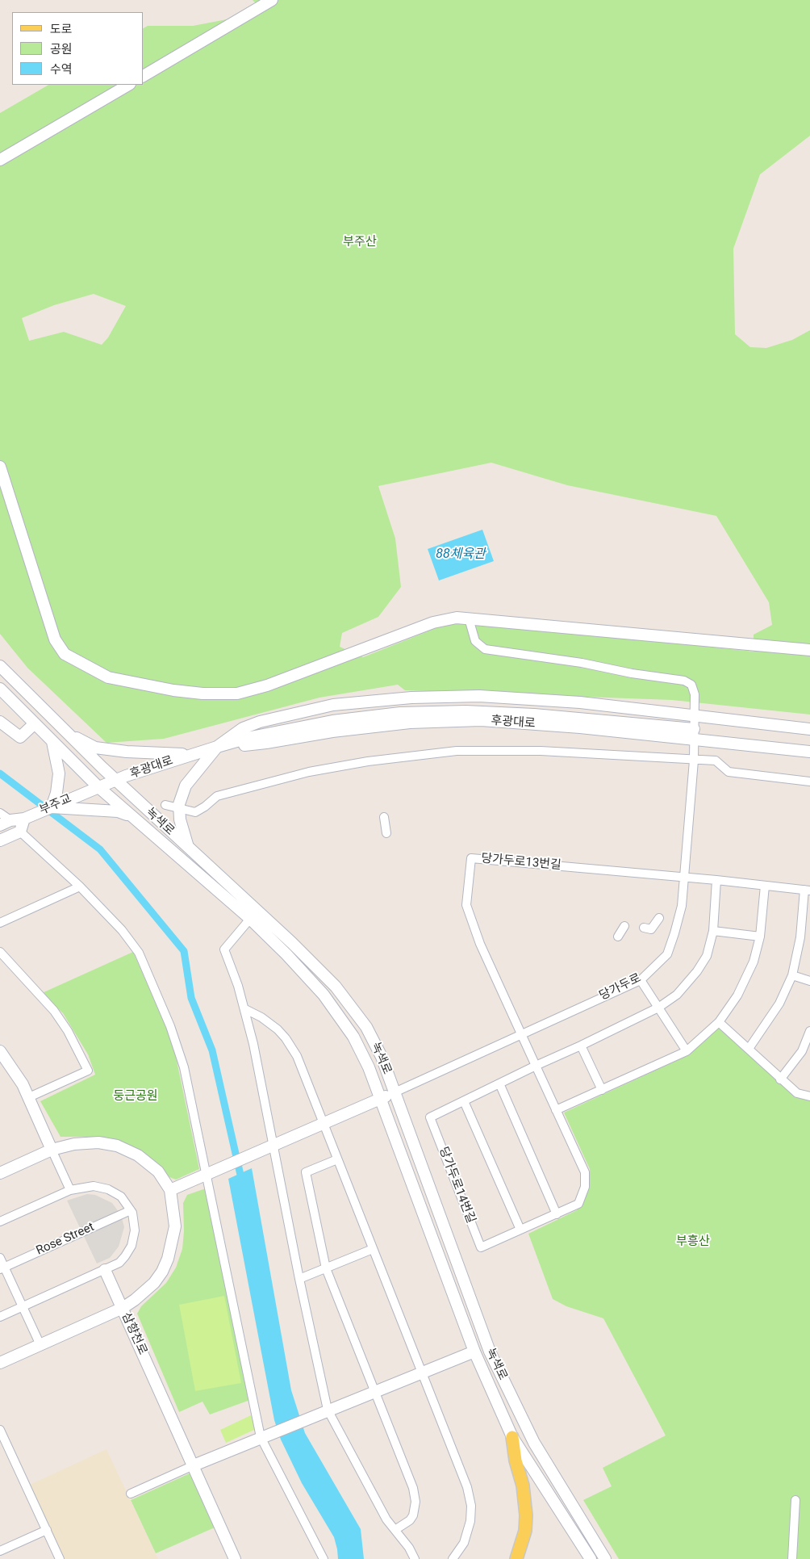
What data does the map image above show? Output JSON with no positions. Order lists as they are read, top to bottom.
{
  "streets": {
    "street": [
      "후광대로",
      "부주교",
      "녹색로",
      "당가두로13번길",
      "당가두로",
      "당가두로14번길",
      "Rose Street",
      "삼향천로"
    ]
  },
  "crossings": [
    ["후광대로", "부주교"],
    ["후광대로", "녹색로"],
    ["후광대로", "당가두로"],
    ["부주교", "녹색로"],
    ["녹색로", "당가두로"],
    ["당가두로13번길", "당가두로"]
  ],
  "water": ["88체육관"],
  "parks": ["부주산", "둥근공원", "부흥산"],
  "legend": ["도로", "공원", "수역"]
}
